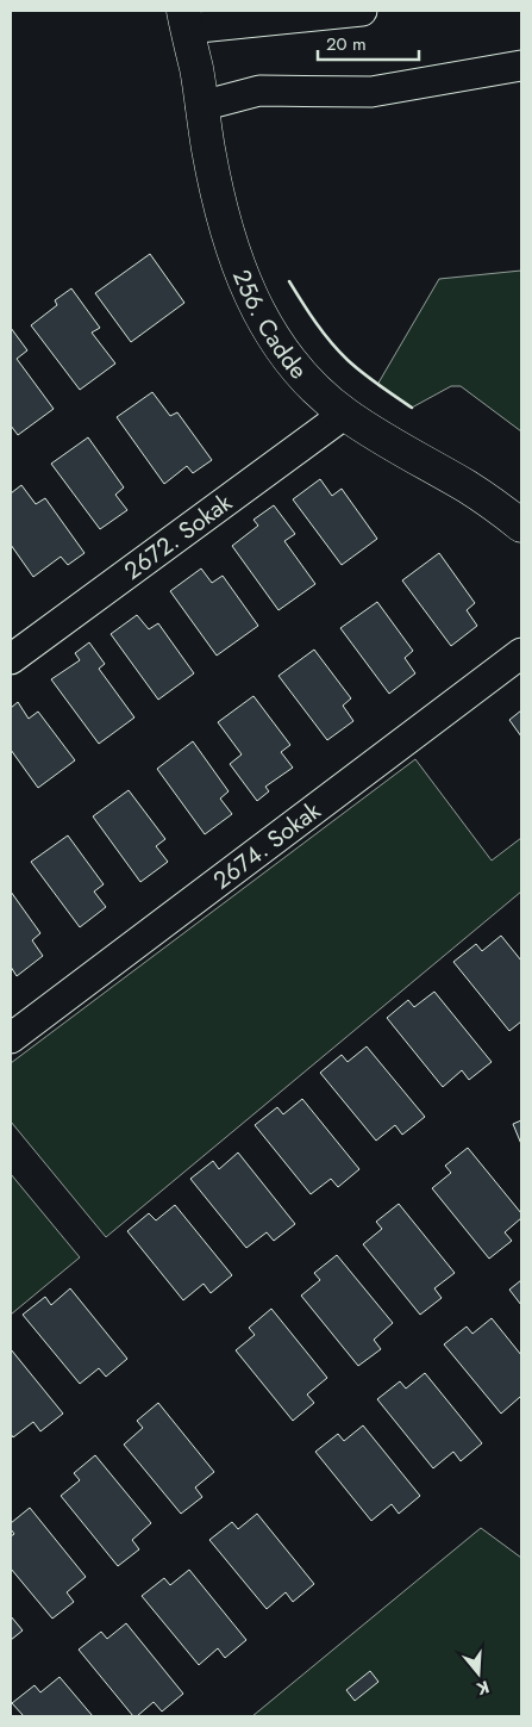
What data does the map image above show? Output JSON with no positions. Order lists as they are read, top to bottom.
{
  "streets": {
    "street": ["256. Cadde", "2672. Sokak", "2674. Sokak"]
  },
  "crossings": [
    ["256. Cadde", "2672. Sokak"]
  ],
  "scale_bar": "20 m",
  "north": "bottom"
}
